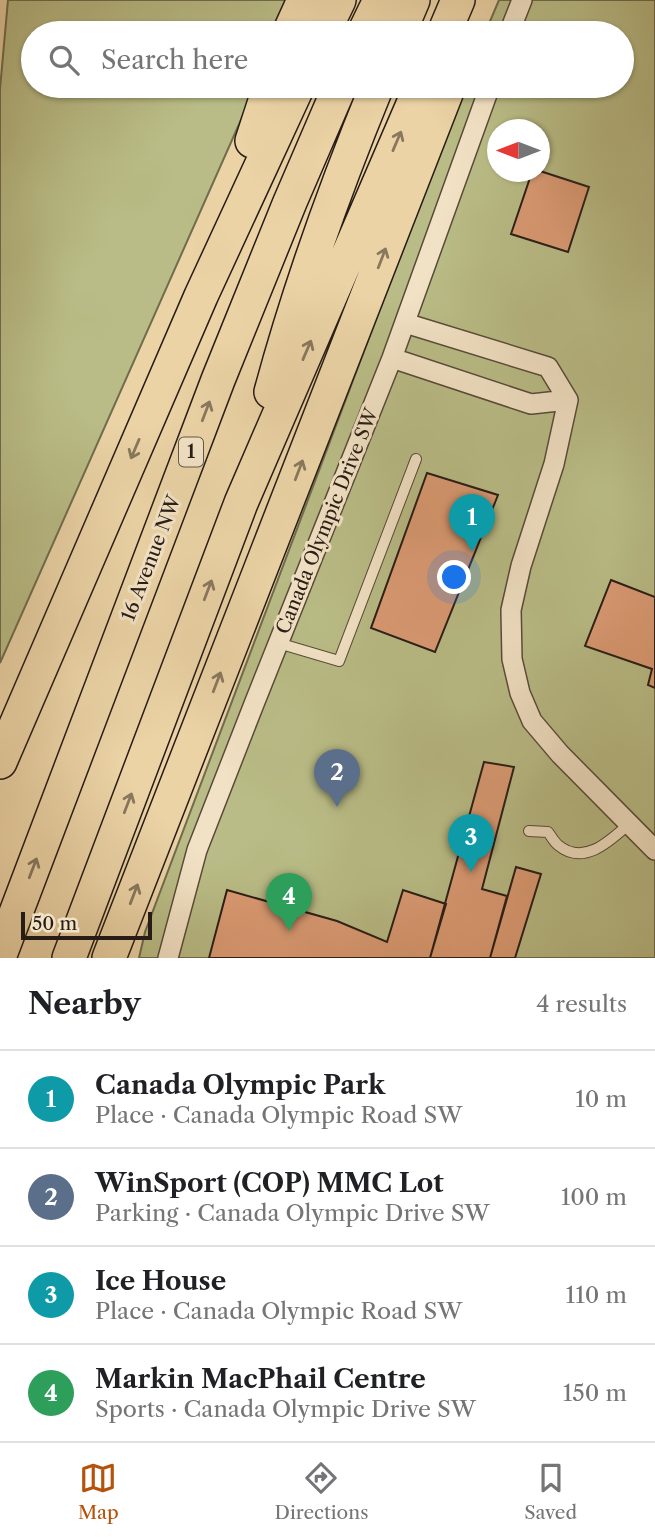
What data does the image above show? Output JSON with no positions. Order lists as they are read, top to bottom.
{
  "streets": {
    "highway": ["1", "16 Avenue NW"],
    "street": ["Canada Olympic Drive SW"]
  },
  "scale_bar": "50 m",
  "north": "left",
  "page": {
    "search": "Search here",
    "pins": [
      "1",
      "2",
      "3",
      "4"
    ],
    "scale": "50 m",
    "heading": ["Nearby", "4 results"],
    "list": [
      {
        "mark": "1",
        "name": "Canada Olympic Park",
        "note": "Place · Canada Olympic Road SW",
        "value": "10 m"
      },
      {
        "mark": "2",
        "name": "WinSport (COP) MMC Lot",
        "note": "Parking · Canada Olympic Drive SW",
        "value": "100 m"
      },
      {
        "mark": "3",
        "name": "Ice House",
        "note": "Place · Canada Olympic Road SW",
        "value": "110 m"
      },
      {
        "mark": "4",
        "name": "Markin MacPhail Centre",
        "note": "Sports · Canada Olympic Drive SW",
        "value": "150 m"
      }
    ],
    "nav": ["Map", "Directions", "Saved"]
  }
}
